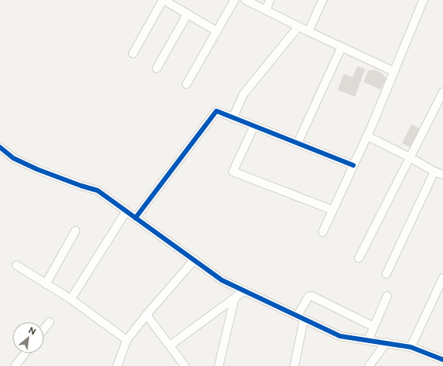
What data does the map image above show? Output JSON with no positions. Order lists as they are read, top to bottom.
{
  "north": "top right"
}
